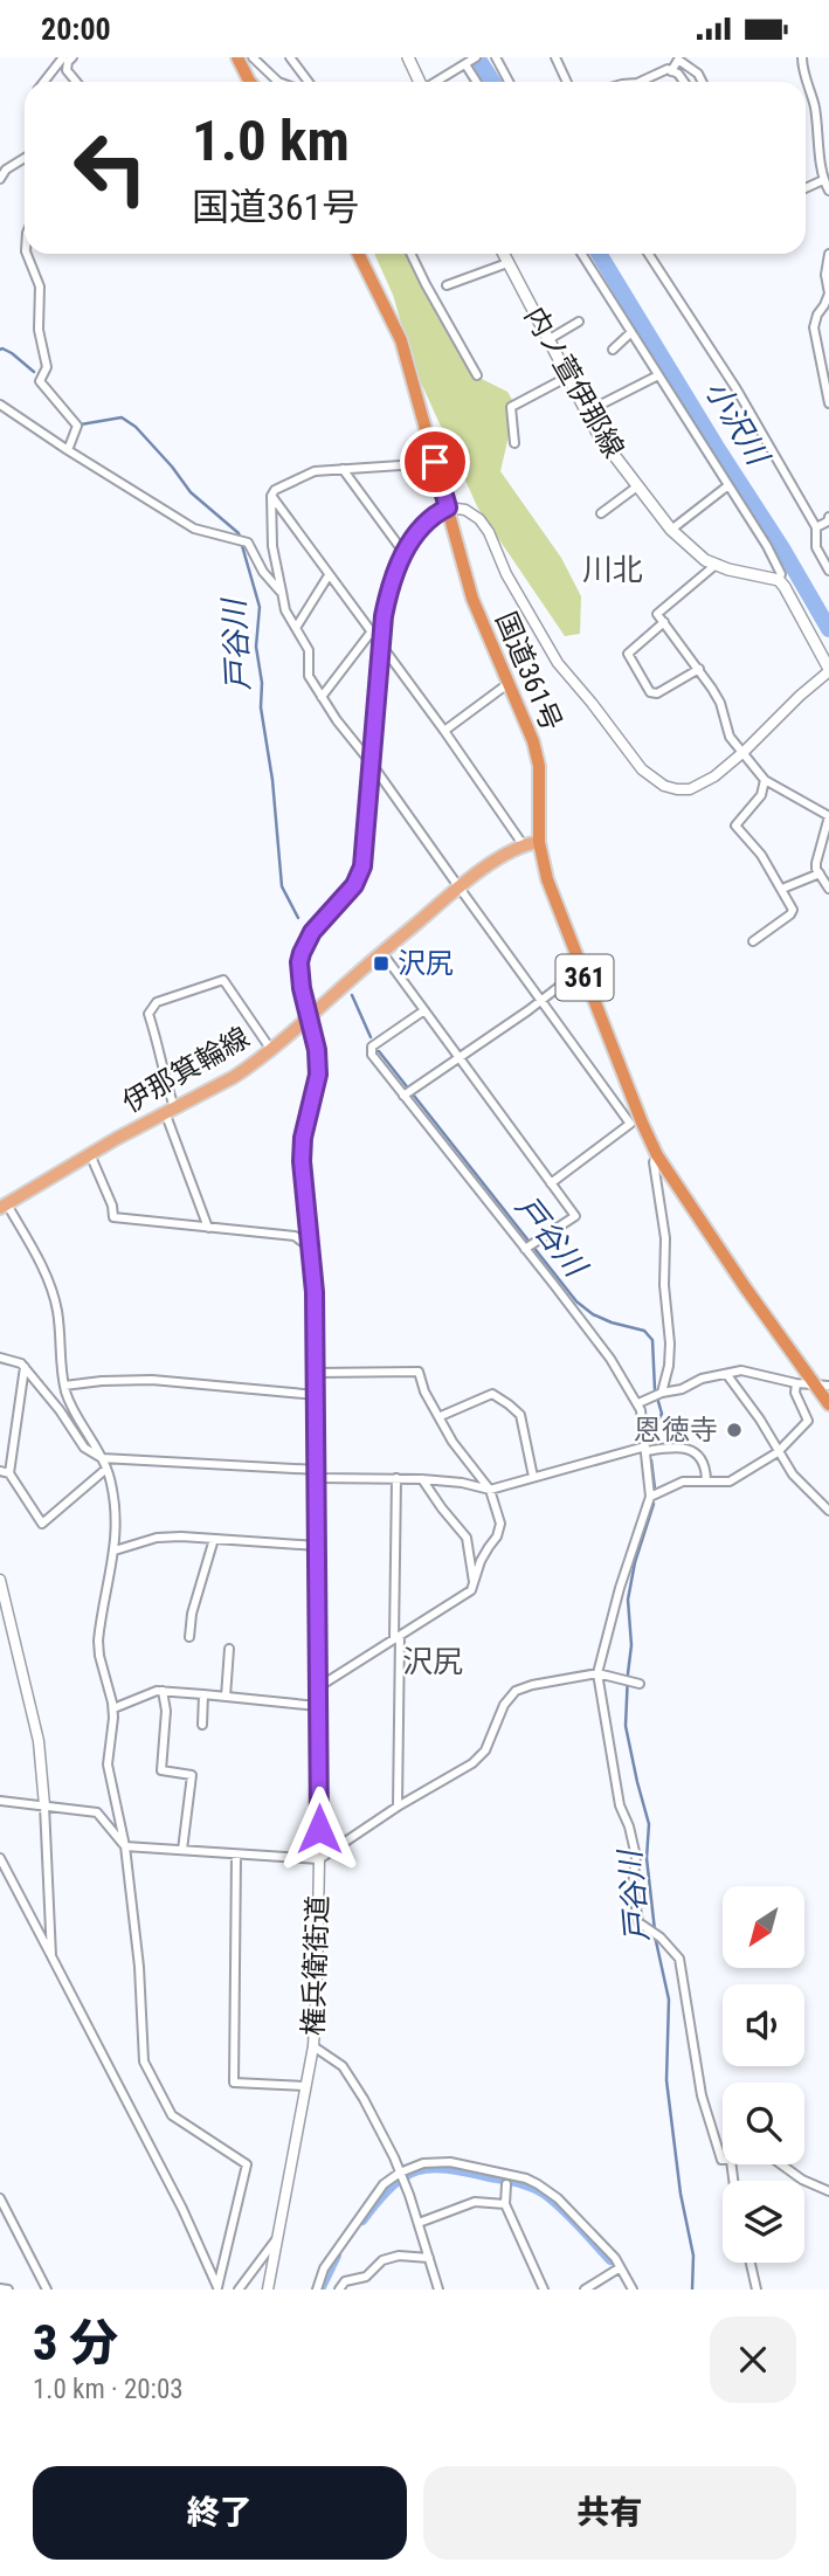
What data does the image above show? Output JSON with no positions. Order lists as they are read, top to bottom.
{
  "streets": {
    "highway": ["国道361号", "361"],
    "main road": ["内ノ萱伊那線", "伊那箕輪線"],
    "street": ["権兵衛街道"]
  },
  "crossings": [
    ["国道361号", "伊那箕輪線"],
    ["国道361号", "権兵衛街道"],
    ["伊那箕輪線", "権兵衛街道"]
  ],
  "districts": ["川北", "沢尻"],
  "water": ["小沢川", "戸谷川"],
  "places": {
    "transit": ["沢尻"],
    "other": ["恩徳寺"]
  },
  "north": "bottom left",
  "page": {
    "status": "20:00",
    "turn": ["1.0 km", "国道361号"],
    "heading": ["3 分", "1.0 km · 20:03"],
    "buttons": ["終了", "共有"]
  }
}
